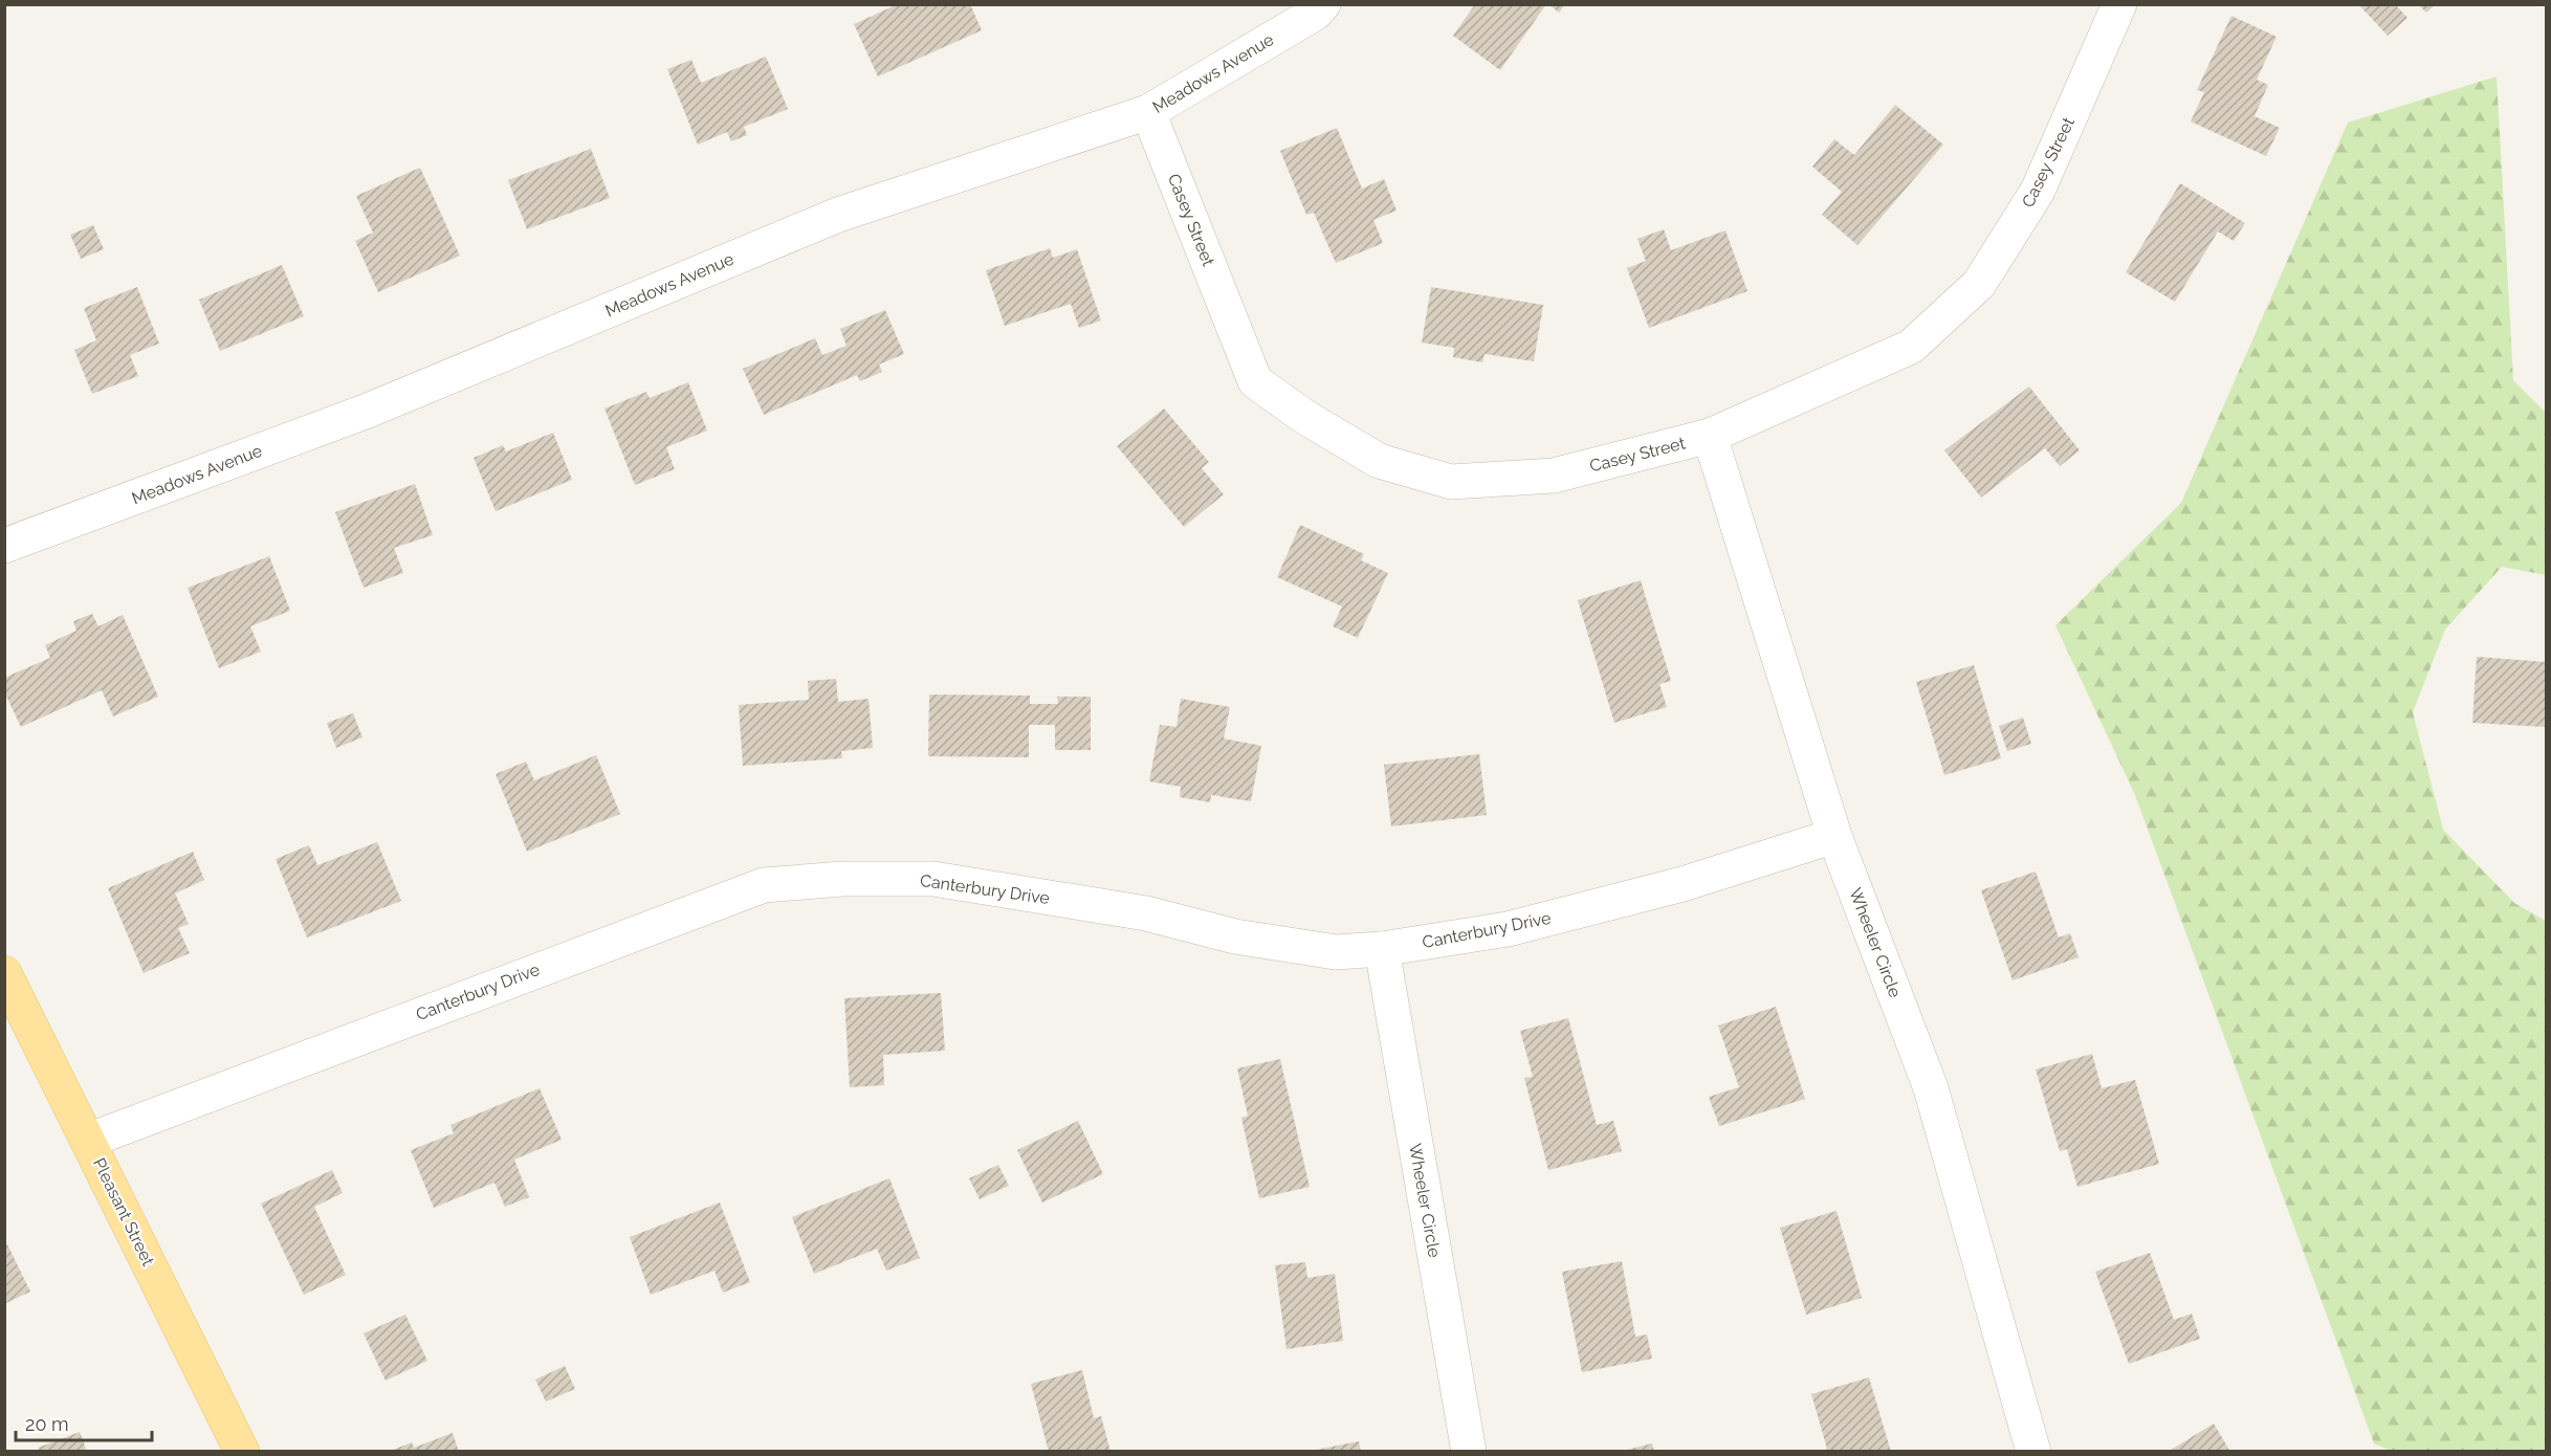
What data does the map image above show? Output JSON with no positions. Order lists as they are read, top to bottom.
{
  "streets": {
    "main road": ["Pleasant Street"],
    "street": [
      "Meadows Avenue",
      "Casey Street",
      "Canterbury Drive",
      "Wheeler Circle"
    ]
  },
  "crossings": [
    ["Meadows Avenue", "Casey Street"],
    ["Casey Street", "Wheeler Circle"],
    ["Canterbury Drive", "Wheeler Circle"],
    ["Canterbury Drive", "Pleasant Street"]
  ],
  "scale_bar": "20 m"
}
